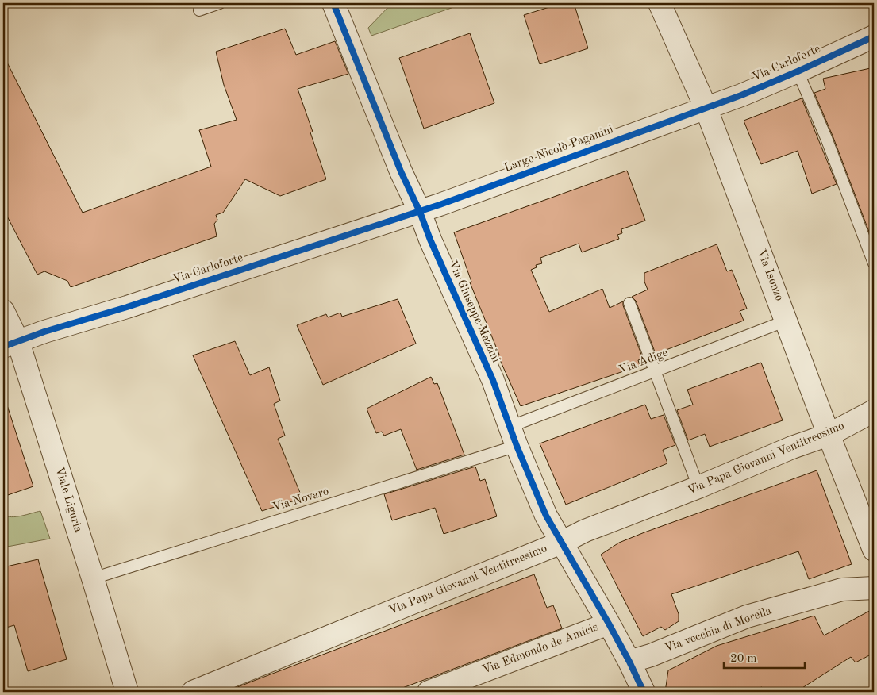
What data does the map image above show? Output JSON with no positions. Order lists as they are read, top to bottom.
{
  "streets": {
    "street": [
      "Via Carloforte",
      "Largo Nicolò Paganini",
      "Via Isonzo",
      "Via Giuseppe Mazzini",
      "Via Papa Giovanni Ventitreesimo",
      "Viale Liguria",
      "Via vecchia di Morella",
      "Via Edmondo de Amicis"
    ],
    "lane": ["Via Adige", "Via Novaro"]
  },
  "crossings": [
    ["Via Carloforte", "Largo Nicolò Paganini"],
    ["Via Carloforte", "Via Isonzo"],
    ["Via Carloforte", "Via Giuseppe Mazzini"],
    ["Via Carloforte", "Viale Liguria"],
    ["Largo Nicolò Paganini", "Via Isonzo"],
    ["Largo Nicolò Paganini", "Via Giuseppe Mazzini"],
    ["Via Isonzo", "Via Adige"],
    ["Via Isonzo", "Via Papa Giovanni Ventitreesimo"],
    ["Via Giuseppe Mazzini", "Via Adige"],
    ["Via Giuseppe Mazzini", "Via Papa Giovanni Ventitreesimo"],
    ["Via Giuseppe Mazzini", "Via Novaro"],
    ["Via Giuseppe Mazzini", "Via Edmondo de Amicis"],
    ["Via Adige", "Via Novaro"],
    ["Viale Liguria", "Via Novaro"]
  ],
  "scale_bar": "20 m"
}
